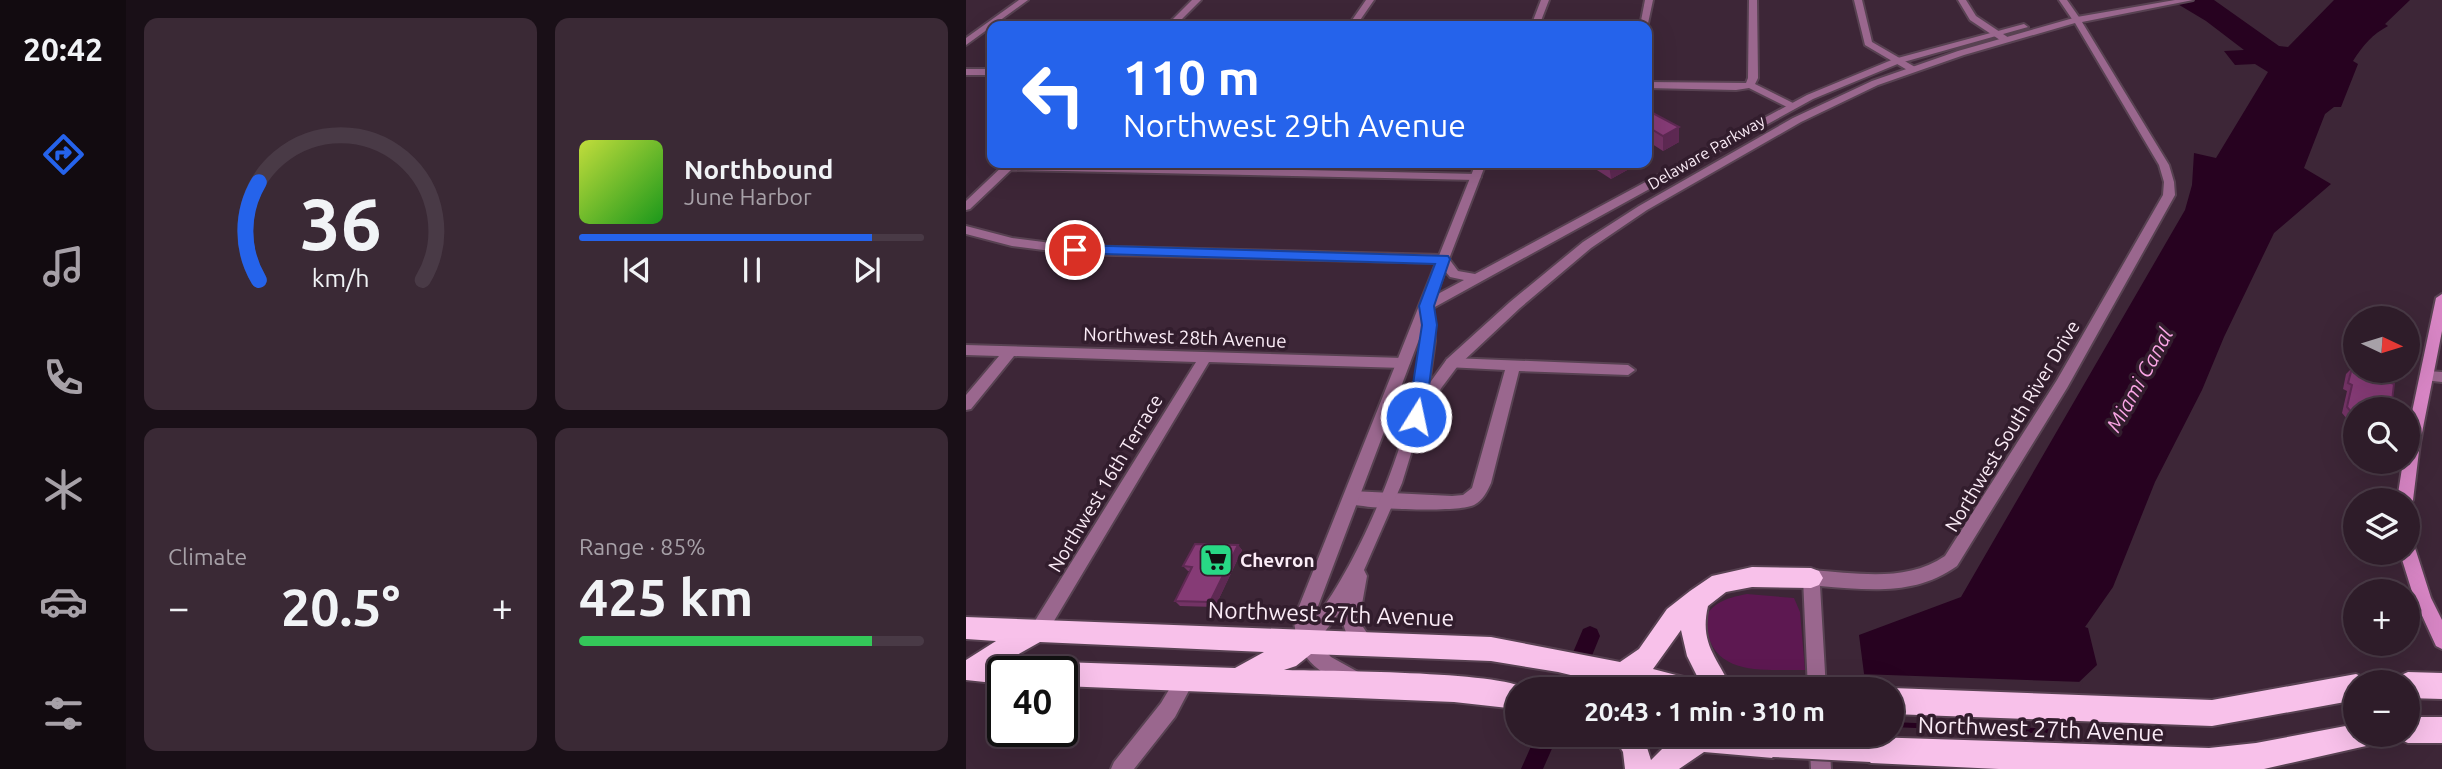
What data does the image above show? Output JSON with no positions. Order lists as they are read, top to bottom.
{
  "streets": {
    "highway": ["Northwest 27th Avenue"],
    "street": [
      "Delaware Parkway",
      "Northwest 28th Avenue",
      "Northwest South River Drive",
      "Northwest 16th Terrace"
    ]
  },
  "crossings": [
    ["Northwest 28th Avenue", "Northwest 16th Terrace"],
    ["Northwest 16th Terrace", "Northwest 27th Avenue"]
  ],
  "water": ["Miami Canal"],
  "places": {
    "supermarket": ["Chevron"]
  },
  "north": "right",
  "page": {
    "tabs": "20:42",
    "turn": ["110 m", "Northwest 29th Avenue"],
    "song": ["Northbound", "June Harbor"],
    "map_buttons": ["+", "−"],
    "tile": [
      "Climate",
      ["Range · 85%", "425 km"]
    ],
    "heat": ["−", "20.5°", "+"],
    "limit": "40",
    "trip": "20:43 · 1 min · 310 m",
    "gauge": ["36", "km/h"]
  }
}
